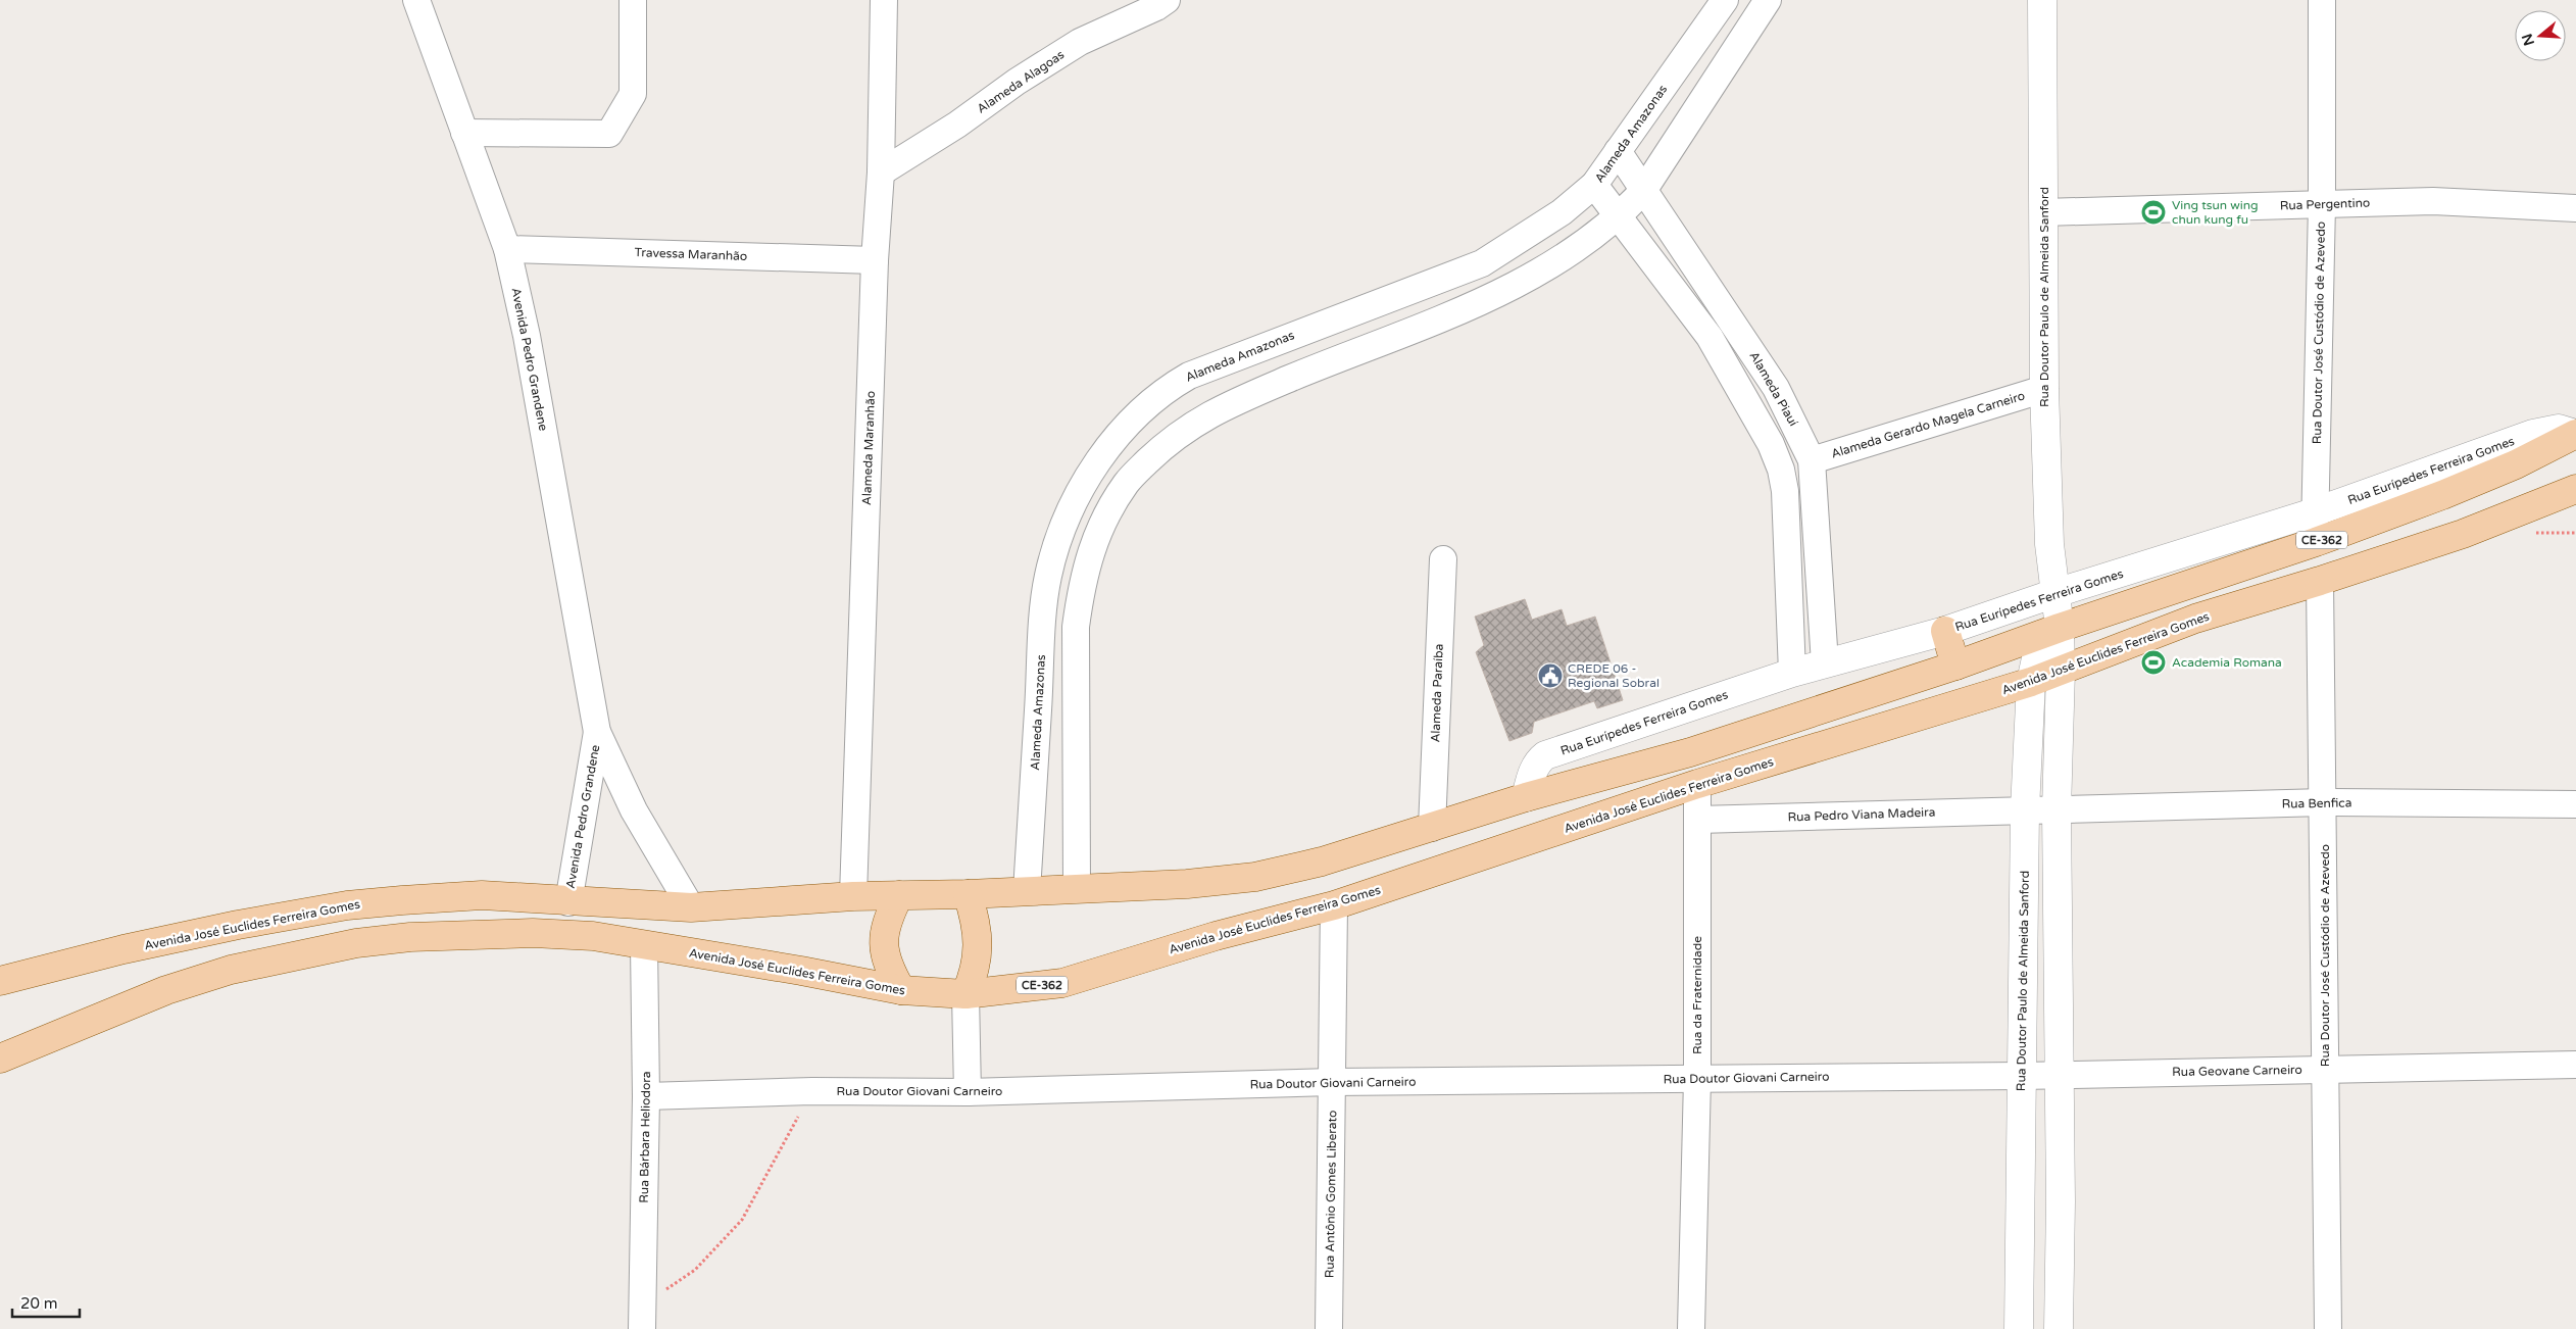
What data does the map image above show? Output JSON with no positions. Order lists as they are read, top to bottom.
{
  "streets": {
    "main road": ["CE-362", "Avenida José Euclides Ferreira Gomes"],
    "street": [
      "Alameda Alagoas",
      "Alameda Amazonas",
      "Rua Pergentino",
      "Travessa Maranhão",
      "Rua Doutor Paulo de Almeida Sanford",
      "Rua Doutor José Custódio de Azevedo",
      "Avenida Pedro Grandene",
      "Alameda Piauí",
      "Alameda Gerardo Magela Carneiro",
      "Alameda Maranhão",
      "Rua Eurípedes Ferreira Gomes",
      "Alameda Paraíba",
      "Rua Benfica",
      "Rua Pedro Viana Madeira",
      "Rua da Fraternidade",
      "Rua Geovane Carneiro",
      "Rua Doutor Giovani Carneiro",
      "Rua Bárbara Heliodora",
      "Rua Antônio Gomes Liberato"
    ]
  },
  "crossings": [
    ["Alameda Alagoas", "Alameda Maranhão"],
    ["Alameda Amazonas", "Alameda Piauí"],
    ["Alameda Amazonas", "Avenida José Euclides Ferreira Gomes"],
    ["Rua Pergentino", "Rua Doutor Paulo de Almeida Sanford"],
    ["Rua Pergentino", "Rua Doutor José Custódio de Azevedo"],
    ["Travessa Maranhão", "Avenida Pedro Grandene"],
    ["Travessa Maranhão", "Alameda Maranhão"],
    ["Rua Doutor Paulo de Almeida Sanford", "Alameda Gerardo Magela Carneiro"],
    ["Rua Doutor Paulo de Almeida Sanford", "Rua Eurípedes Ferreira Gomes"],
    ["Rua Doutor Paulo de Almeida Sanford", "Avenida José Euclides Ferreira Gomes"],
    ["Rua Doutor Paulo de Almeida Sanford", "Rua Benfica"],
    ["Rua Doutor Paulo de Almeida Sanford", "Rua Pedro Viana Madeira"],
    ["Rua Doutor Paulo de Almeida Sanford", "Rua Geovane Carneiro"],
    ["Rua Doutor Paulo de Almeida Sanford", "Rua Doutor Giovani Carneiro"],
    ["Rua Doutor José Custódio de Azevedo", "Rua Eurípedes Ferreira Gomes"],
    ["Rua Doutor José Custódio de Azevedo", "Avenida José Euclides Ferreira Gomes"],
    ["Rua Doutor José Custódio de Azevedo", "Rua Benfica"],
    ["Rua Doutor José Custódio de Azevedo", "Rua Geovane Carneiro"],
    ["Avenida Pedro Grandene", "Avenida José Euclides Ferreira Gomes"],
    ["Alameda Piauí", "Alameda Gerardo Magela Carneiro"],
    ["Alameda Piauí", "Rua Eurípedes Ferreira Gomes"],
    ["Alameda Maranhão", "Avenida José Euclides Ferreira Gomes"],
    ["Rua Eurípedes Ferreira Gomes", "Avenida José Euclides Ferreira Gomes"],
    ["Avenida José Euclides Ferreira Gomes", "Alameda Paraíba"],
    ["Avenida José Euclides Ferreira Gomes", "Rua da Fraternidade"],
    ["Avenida José Euclides Ferreira Gomes", "Rua Bárbara Heliodora"],
    ["Avenida José Euclides Ferreira Gomes", "Rua Antônio Gomes Liberato"],
    ["Rua Benfica", "Rua Pedro Viana Madeira"],
    ["Rua Pedro Viana Madeira", "Rua da Fraternidade"],
    ["Rua da Fraternidade", "Rua Doutor Giovani Carneiro"],
    ["Rua Geovane Carneiro", "Rua Doutor Giovani Carneiro"],
    ["Rua Doutor Giovani Carneiro", "Rua Bárbara Heliodora"],
    ["Rua Doutor Giovani Carneiro", "Rua Antônio Gomes Liberato"]
  ],
  "places": {
    "sports": ["Ving tsun wing chun kung fu", "Academia Romana"],
    "public building": ["CREDE 06 - Regional Sobral"]
  },
  "scale_bar": "20 m",
  "north": "left"
}
